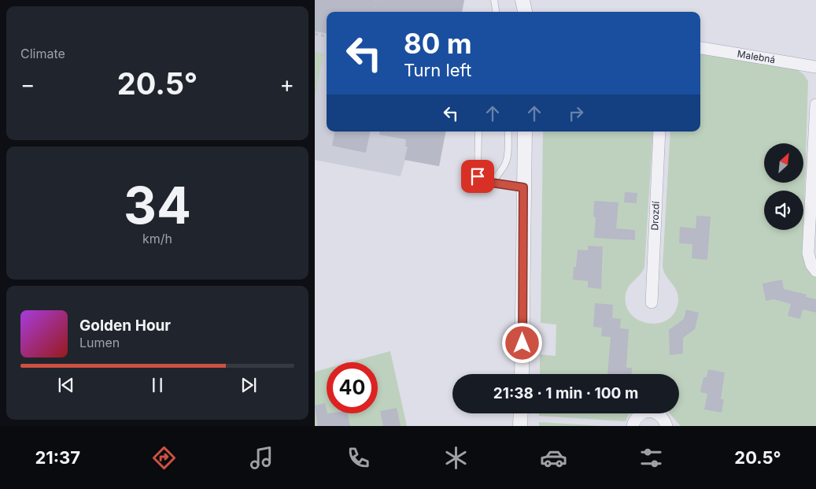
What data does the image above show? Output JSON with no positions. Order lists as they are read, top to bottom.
{
  "streets": {
    "street": ["Malebná", "Drozdí"]
  },
  "north": "top right",
  "page": {
    "tile": [
      "Climate",
      ["34", "km/h"]
    ],
    "turn": ["80 m", "Turn left"],
    "heat": ["−", "20.5°", "+"],
    "song": ["Golden Hour", "Lumen"],
    "limit": "40",
    "trip": "21:38 · 1 min · 100 m",
    "tabs": ["21:37", "20.5°"]
  }
}
